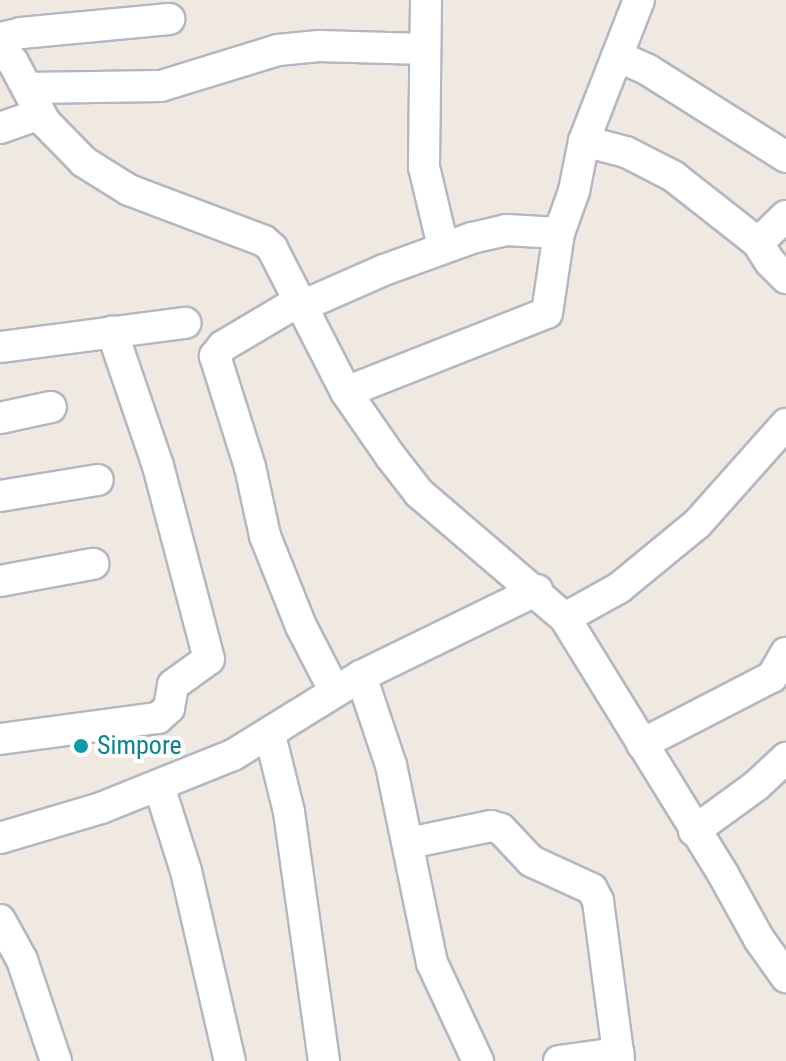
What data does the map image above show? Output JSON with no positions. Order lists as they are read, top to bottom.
{
  "places": ["Simpore"]
}
